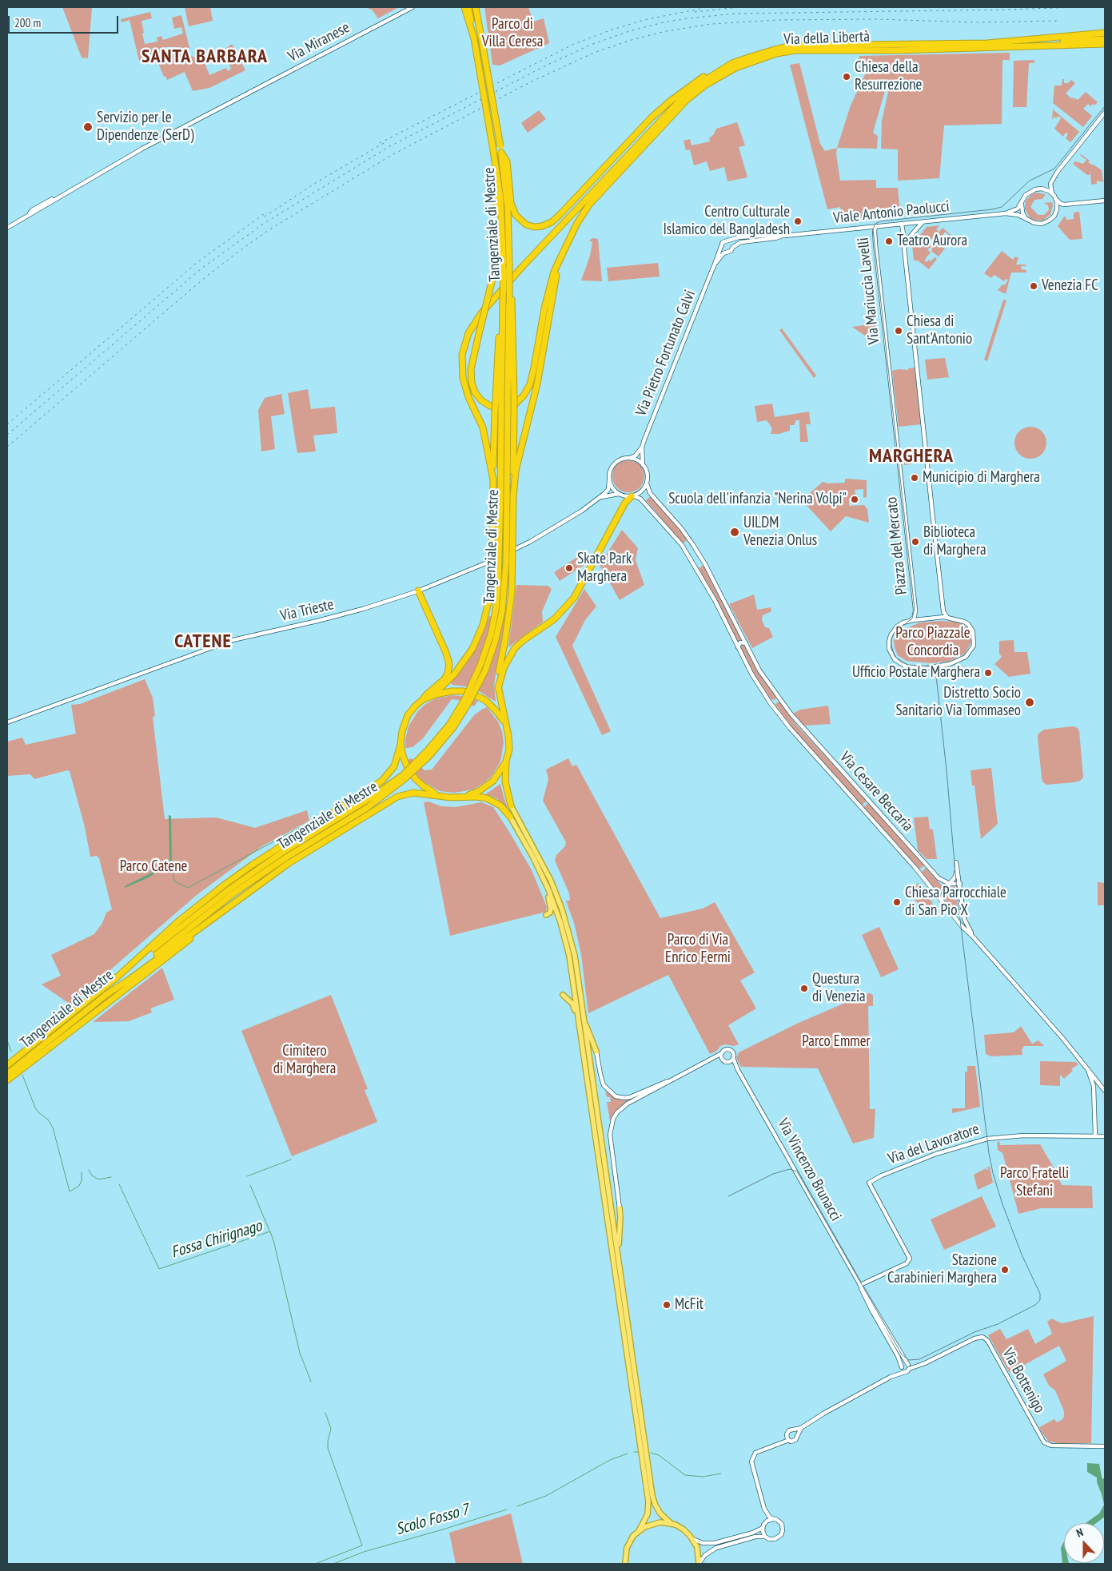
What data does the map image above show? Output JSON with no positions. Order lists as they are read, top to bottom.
{
  "streets": {
    "highway": ["Via della Libertà", "Tangenziale di Mestre"],
    "street": [
      "Via Miranese",
      "Viale Antonio Paolucci",
      "Via Mariuccia Lavelli",
      "Via Pietro Fortunato Calvi",
      "Piazza del Mercato",
      "Via Trieste",
      "Via Cesare Beccaria",
      "Via del Lavoratore",
      "Via Vincenzo Brunacci",
      "Via Bottenigo"
    ]
  },
  "crossings": [
    ["Viale Antonio Paolucci", "Via Mariuccia Lavelli"],
    ["Viale Antonio Paolucci", "Via Pietro Fortunato Calvi"],
    ["Via Mariuccia Lavelli", "Piazza del Mercato"],
    ["Via Pietro Fortunato Calvi", "Via Trieste"],
    ["Via Pietro Fortunato Calvi", "Via Cesare Beccaria"],
    ["Via Trieste", "Via Cesare Beccaria"],
    ["Via del Lavoratore", "Via Vincenzo Brunacci"],
    ["Via Vincenzo Brunacci", "Via Bottenigo"]
  ],
  "districts": ["SANTA BARBARA", "MARGHERA", "CATENE"],
  "water": ["Fossa Chirignago", "Scolo Fosso 7"],
  "parks": [
    "Parco di Villa Ceresa",
    "Parco Piazzale Concordia",
    "Parco Catene",
    "Parco di Via Enrico Fermi",
    "Parco Emmer",
    "Cimitero di Marghera",
    "Parco Fratelli Stefani"
  ],
  "places": [
    "Chiesa della Resurrezione",
    "Servizio per le Dipendenze (SerD)",
    "Centro Culturale Islamico del Bangladesh",
    "Teatro Aurora",
    "Venezia FC",
    "Chiesa di Sant'Antonio",
    "Municipio di Marghera",
    "Scuola dell'infanzia \"Nerina Volpi\"",
    "UILDM Venezia Onlus",
    "Biblioteca di Marghera",
    "Skate Park Marghera",
    "Ufficio Postale Marghera",
    "Distretto Socio Sanitario Via Tommaseo",
    "Chiesa Parrocchiale di San Pio X",
    "Questura di Venezia",
    "Stazione Carabinieri Marghera",
    "McFit"
  ],
  "scale_bar": "200 m",
  "north": "top"
}
